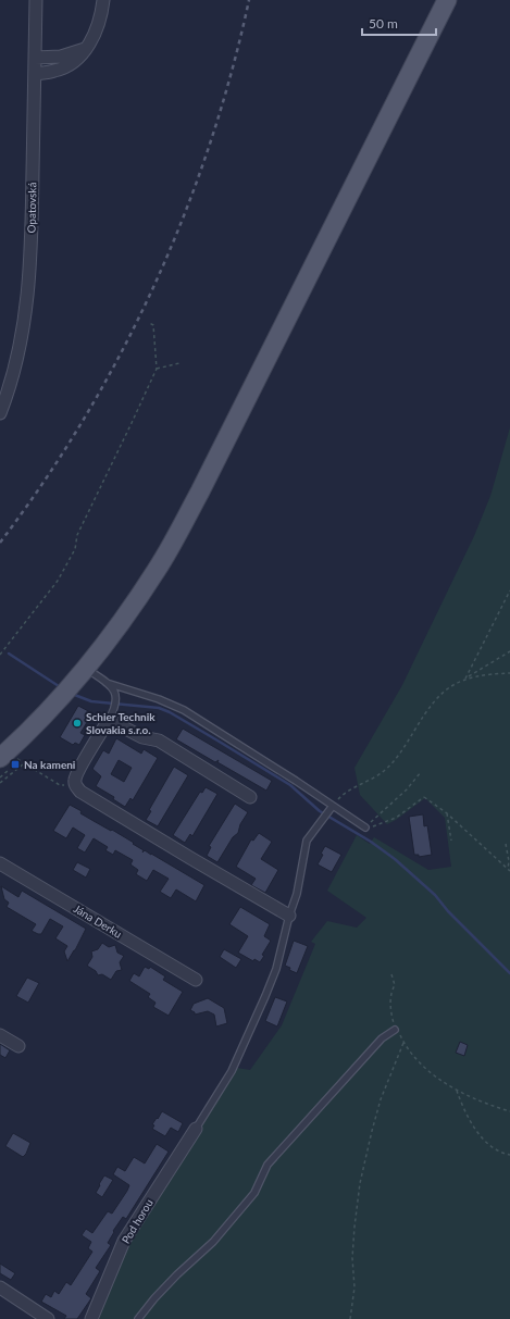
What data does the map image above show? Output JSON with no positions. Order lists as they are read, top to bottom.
{
  "streets": {
    "street": ["Opatovská", "Jána Derku", "Pod horou"]
  },
  "places": {
    "other": ["Schier Technik Slovakia s.r.o."],
    "transit": ["Na kameni"]
  },
  "scale_bar": "50 m"
}
